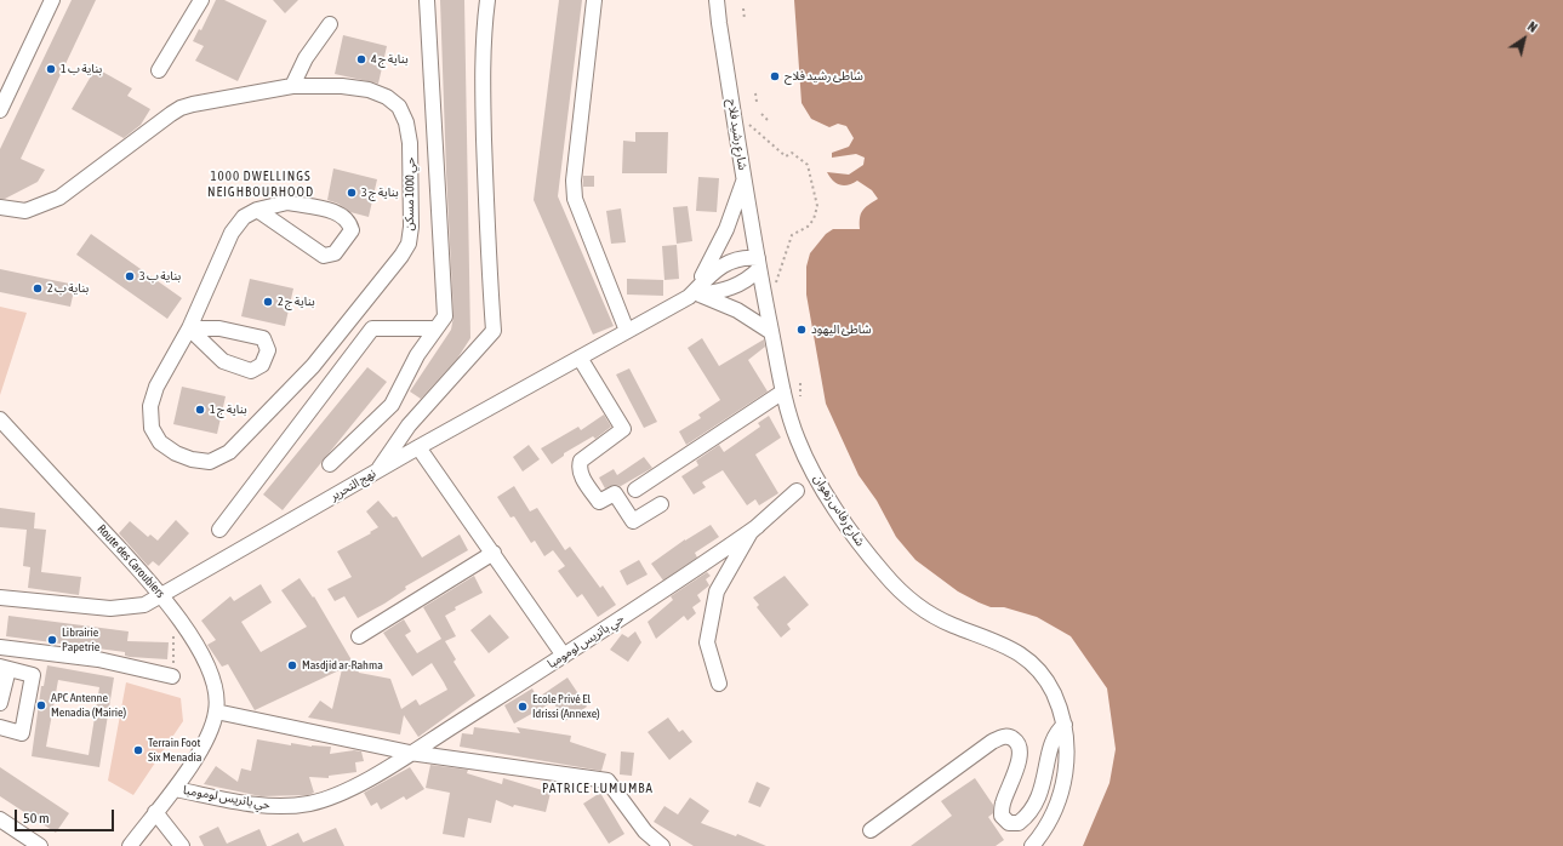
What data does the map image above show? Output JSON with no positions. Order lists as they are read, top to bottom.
{
  "streets": {
    "street": [
      "شارع رشيد فلاح",
      "حي 1000 مسكن",
      "نهج التحرير",
      "شارع رفاس زهوان",
      "Route des Caroubiers",
      "حي باتريس لومومبا"
    ]
  },
  "crossings": [
    ["شارع رشيد فلاح", "نهج التحرير"],
    ["شارع رشيد فلاح", "شارع رفاس زهوان"],
    ["نهج التحرير", "شارع رفاس زهوان"],
    ["نهج التحرير", "Route des Caroubiers"],
    ["Route des Caroubiers", "حي باتريس لومومبا"]
  ],
  "districts": ["1000 DWELLINGS NEIGHBOURHOOD", "PATRICE LUMUMBA"],
  "places": [
    "بناية ج 4",
    "بناية ب 1",
    "شاطئ رشيد فلاح",
    "بناية ج 3",
    "بناية ب 3",
    "بناية ب 2",
    "بناية ج 2",
    "شاطئ اليهود",
    "بناية ج 1",
    "Librairie Papetrie",
    "Masdjid ar-Rahma",
    "APC Antenne Menadia (Mairie)",
    "Ecole Privé El Idrissi (Annexe)",
    "Terrain Foot Six Menadia"
  ],
  "scale_bar": "50 m",
  "north": "top right"
}
